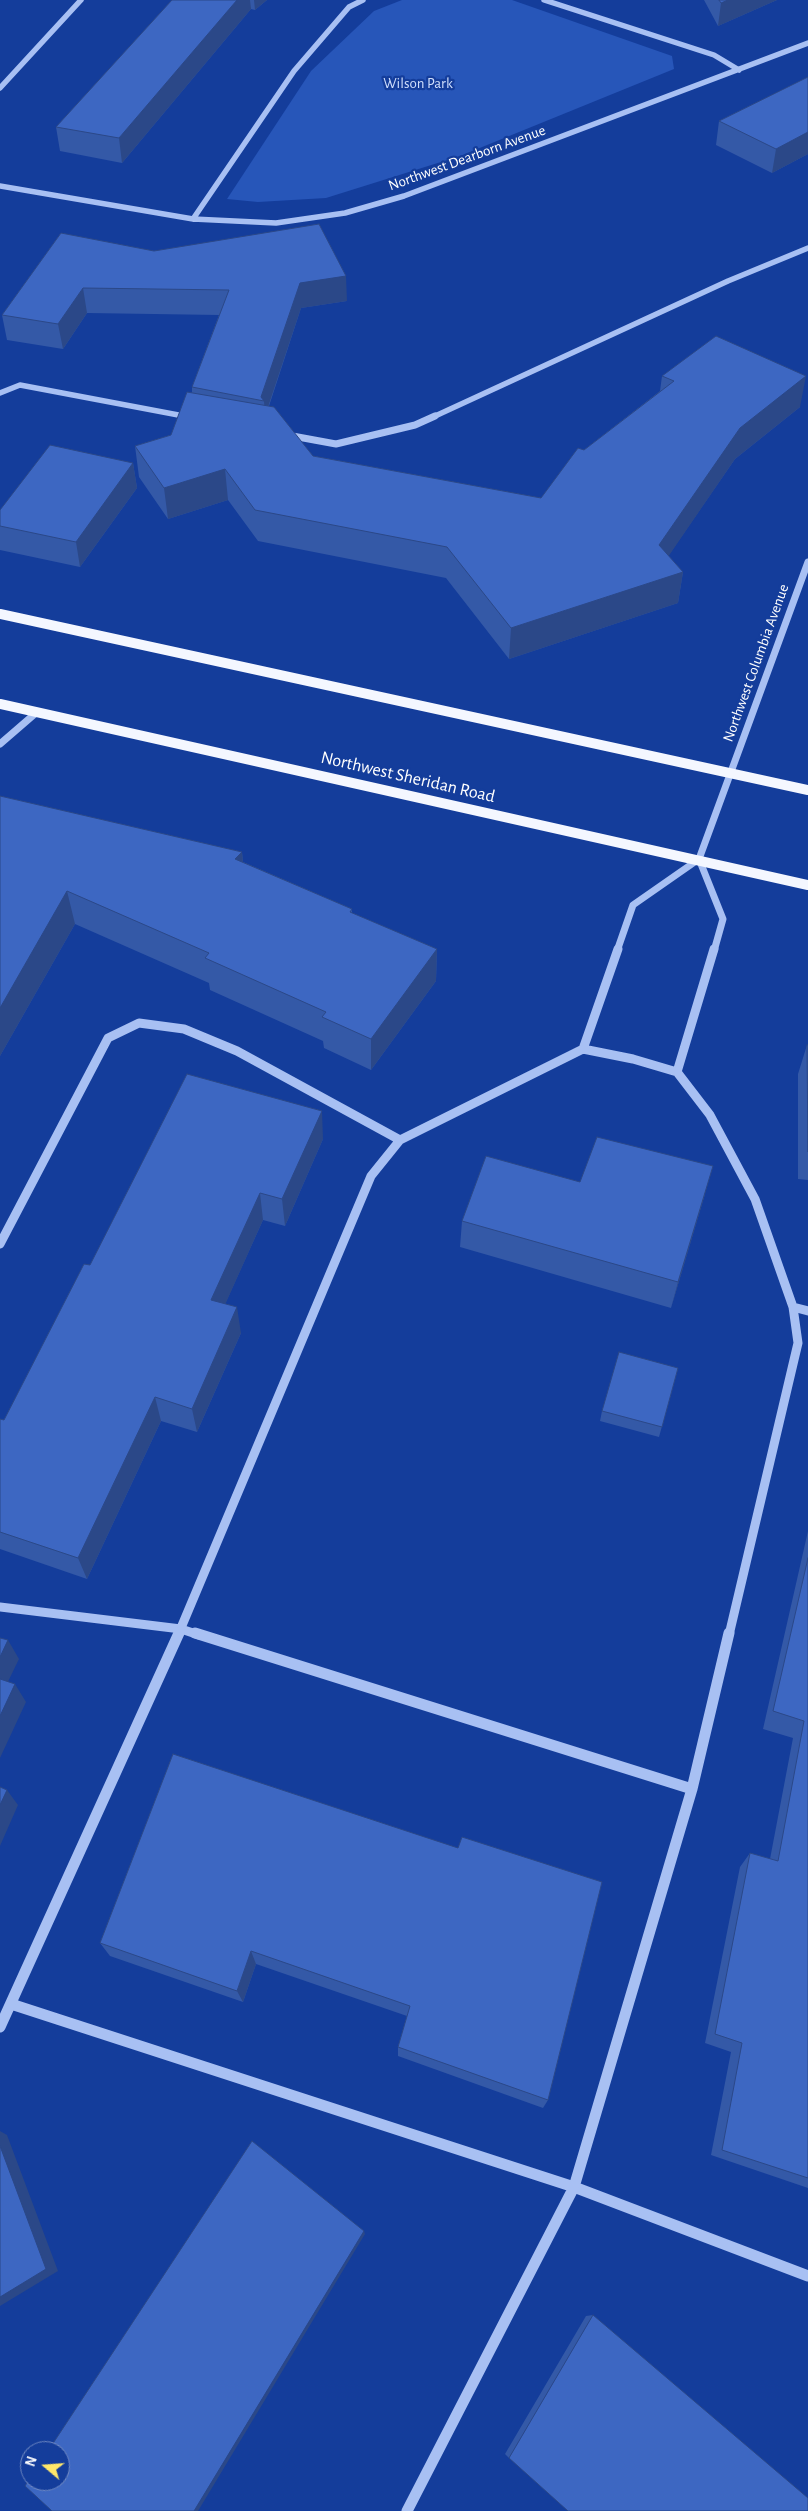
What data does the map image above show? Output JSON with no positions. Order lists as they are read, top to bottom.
{
  "streets": {
    "main road": ["Northwest Sheridan Road"],
    "street": ["Northwest Dearborn Avenue", "Northwest Columbia Avenue"]
  },
  "crossings": [
    ["Northwest Columbia Avenue", "Northwest Sheridan Road"]
  ],
  "parks": ["Wilson Park"],
  "north": "left"
}
